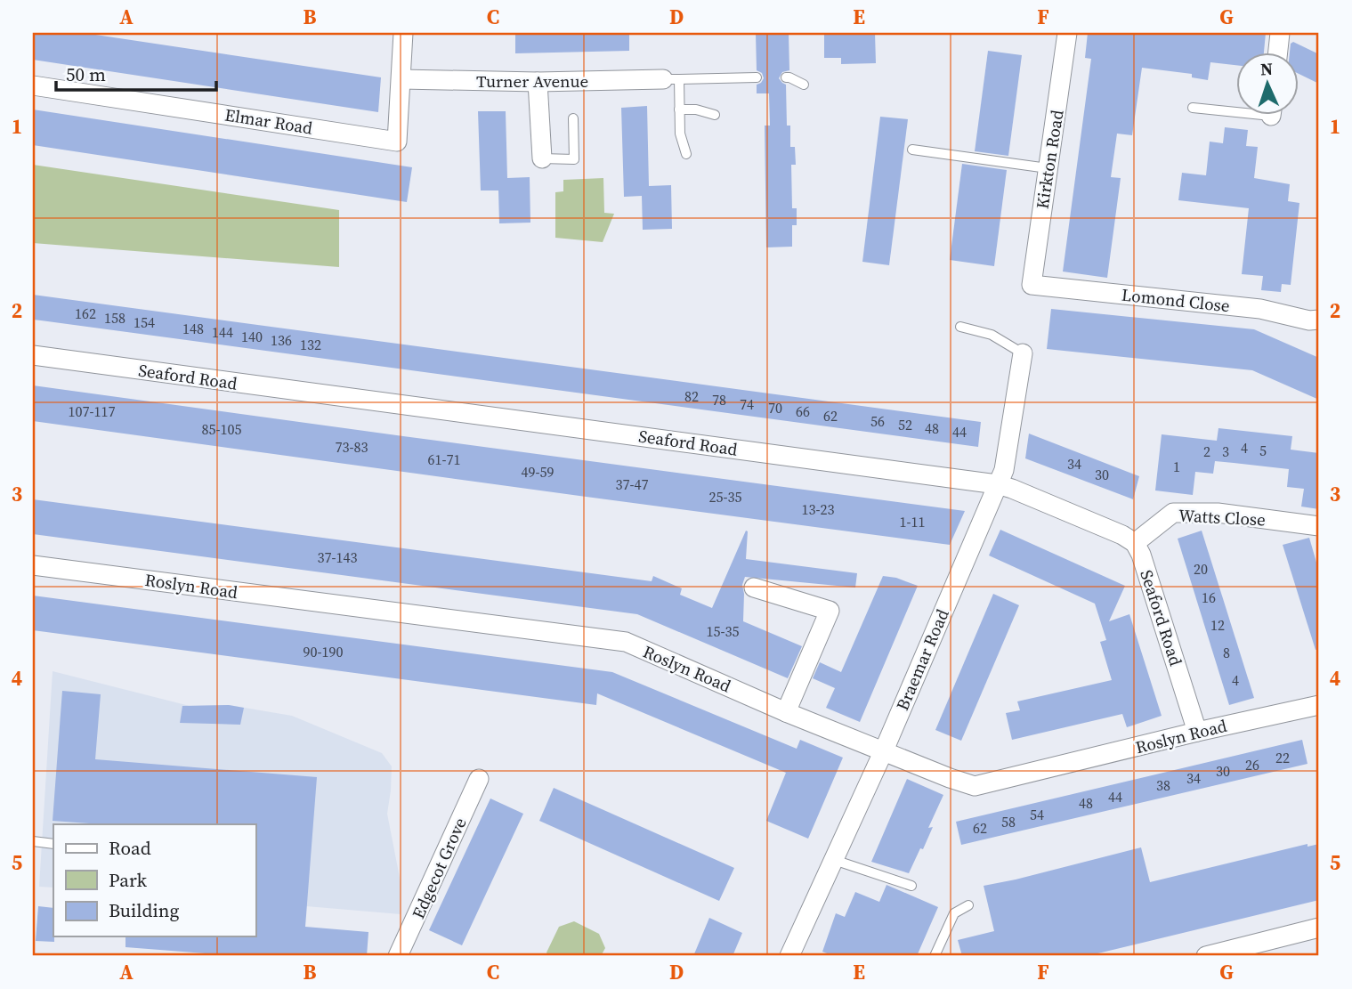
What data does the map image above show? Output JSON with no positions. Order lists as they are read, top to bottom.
{
  "streets": {
    "street": [
      "Turner Avenue",
      "Elmar Road",
      "Kirkton Road",
      "Lomond Close",
      "Seaford Road",
      "Watts Close",
      "Roslyn Road",
      "Braemar Road",
      "Edgecot Grove"
    ]
  },
  "crossings": [
    ["Turner Avenue", "Elmar Road"],
    ["Kirkton Road", "Lomond Close"],
    ["Seaford Road", "Watts Close"],
    ["Seaford Road", "Roslyn Road"],
    ["Seaford Road", "Braemar Road"],
    ["Roslyn Road", "Braemar Road"]
  ],
  "house_numbers": [
    "162",
    "158",
    "154",
    "148",
    "144",
    "140",
    "136",
    "132",
    "82",
    "78",
    "74",
    "70",
    "107-117",
    "66",
    "62",
    "56",
    "52",
    "48",
    "85-105",
    "44",
    "73-83",
    "4",
    "5",
    "2",
    "3",
    "61-71",
    "34",
    "1",
    "49-59",
    "30",
    "37-47",
    "25-35",
    "13-23",
    "1-11",
    "37-143",
    "20",
    "16",
    "12",
    "15-35",
    "90-190",
    "8",
    "4",
    "22",
    "26",
    "30",
    "34",
    "38",
    "44",
    "48",
    "54",
    "58",
    "62"
  ],
  "legend": ["Road", "Park", "Building"],
  "scale_bar": "50 m",
  "north": "top",
  "grid": {
    "columns": [
      "A",
      "B",
      "C",
      "D",
      "E",
      "F",
      "G"
    ],
    "rows": [
      "1",
      "2",
      "3",
      "4",
      "5"
    ]
  }
}
